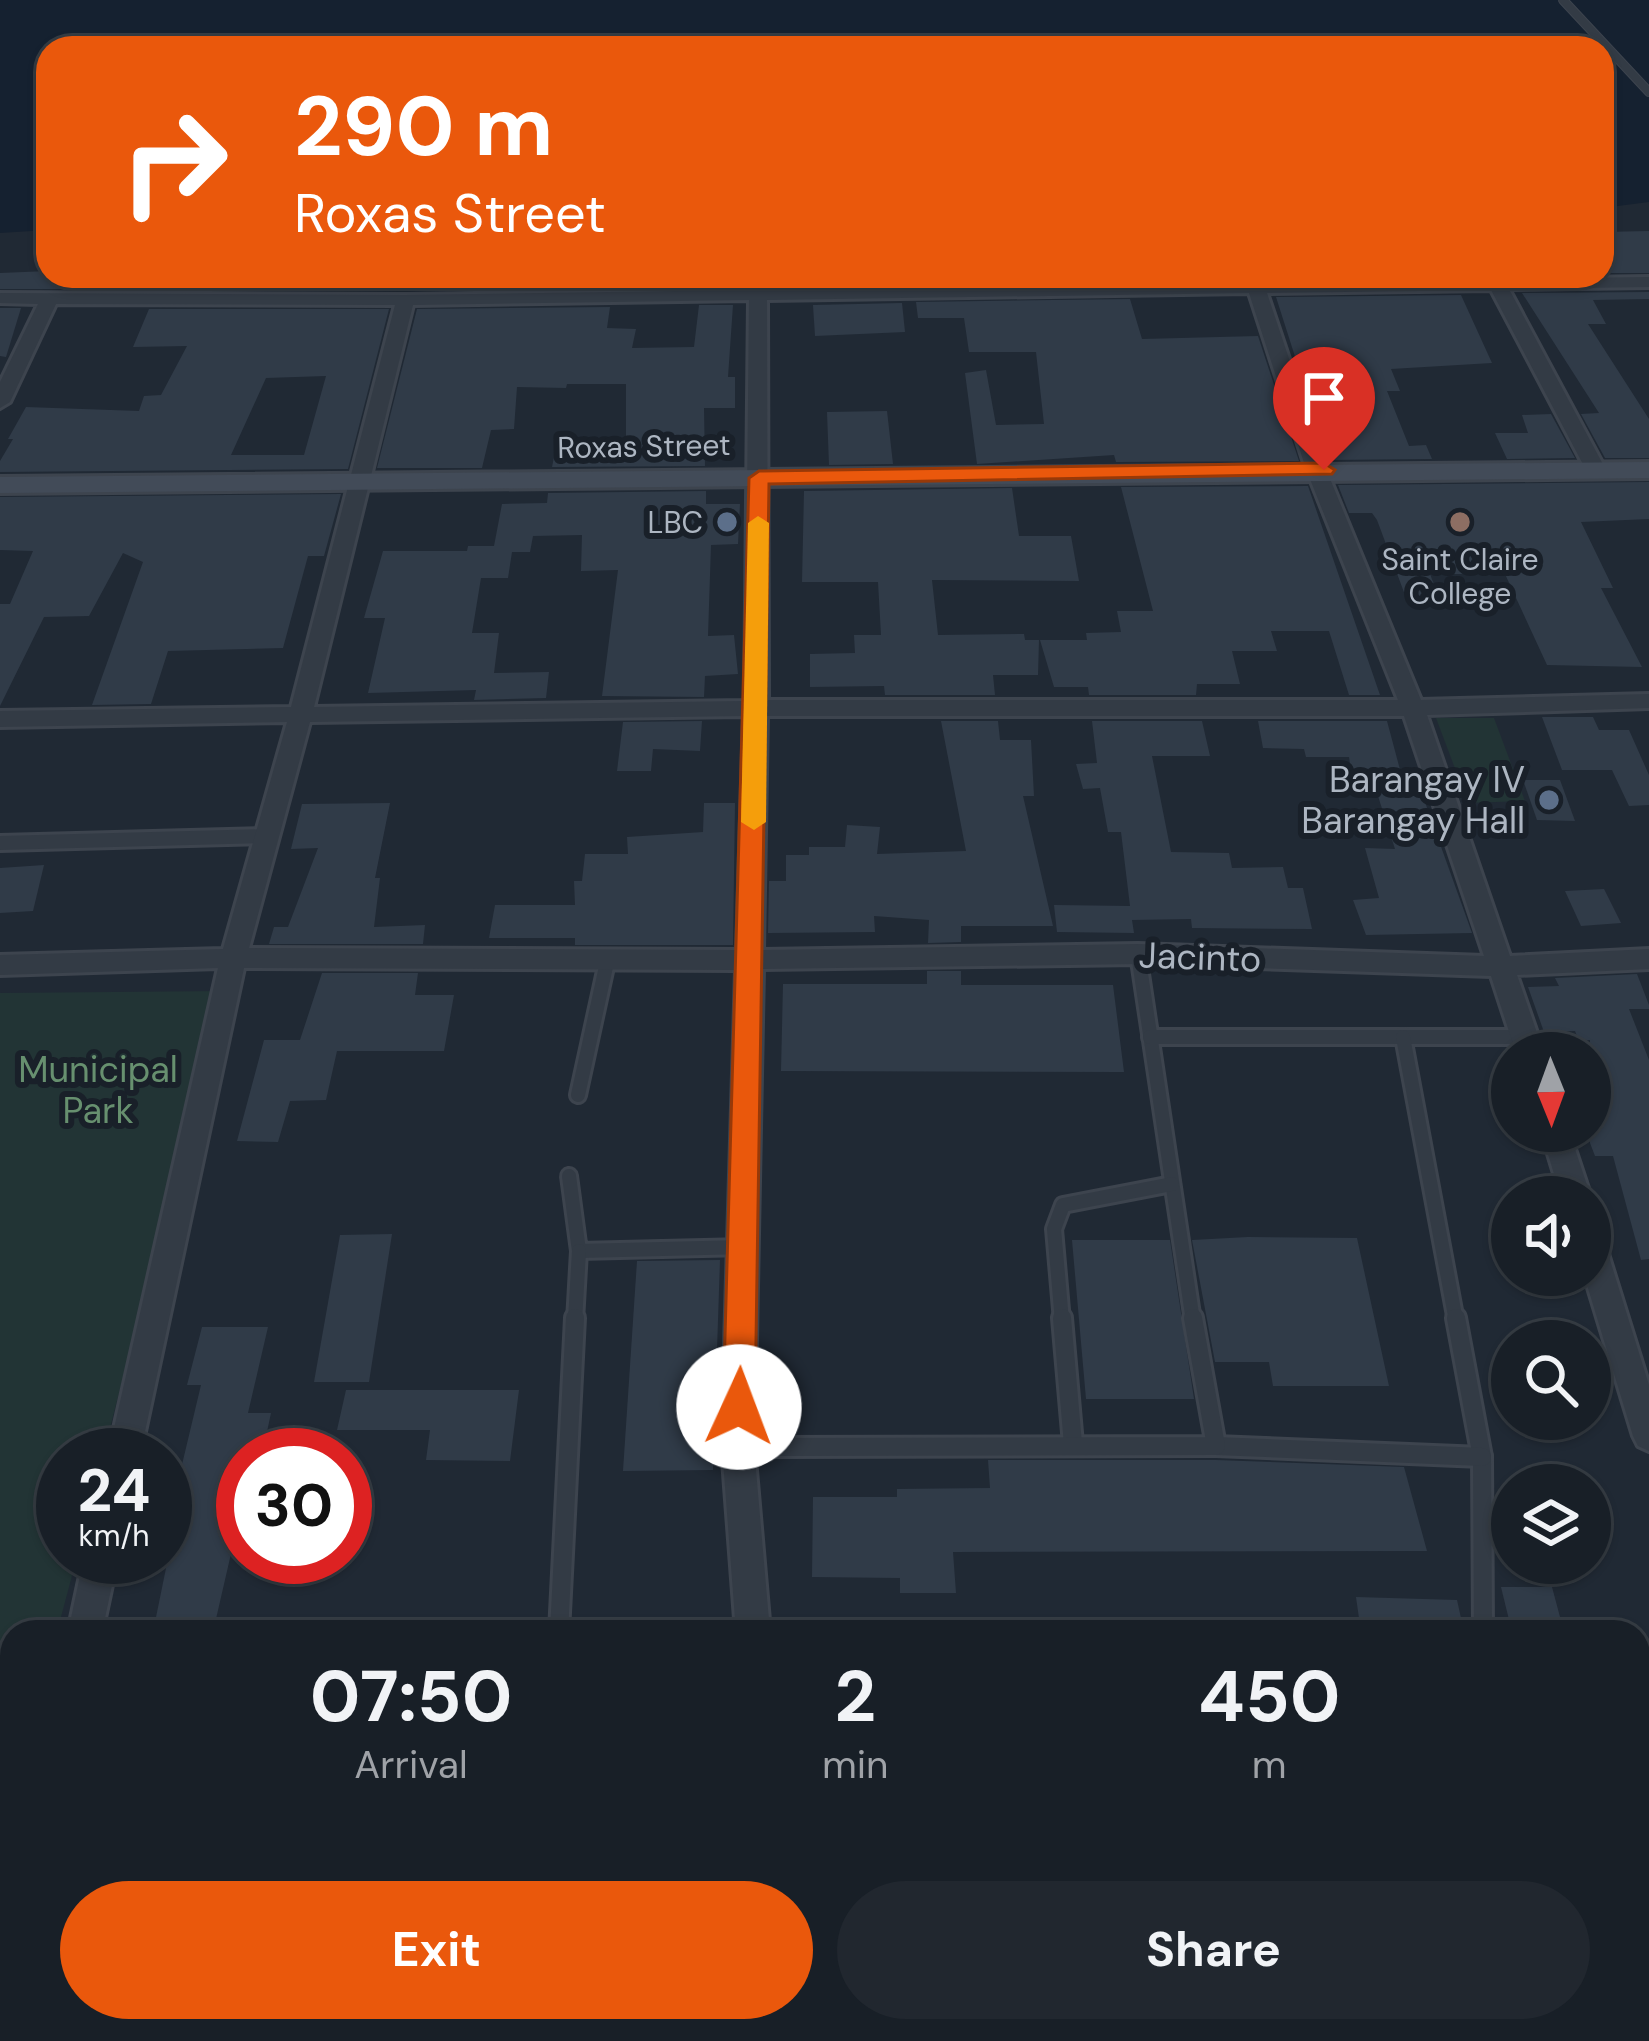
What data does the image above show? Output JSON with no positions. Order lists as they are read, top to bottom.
{
  "streets": {
    "main road": ["Roxas Street"],
    "street": ["Jacinto"]
  },
  "parks": ["Municipal Park"],
  "places": ["LBC", "Saint Claire College", "Barangay IV Barangay Hall"],
  "north": "bottom",
  "page": {
    "turn": ["290 m", "Roxas Street"],
    "speed": "24 km/h",
    "limit": "30",
    "eta": [
      "07:50",
      "Arrival",
      "2",
      "min",
      "450",
      "m"
    ],
    "buttons": ["Exit", "Share"]
  }
}
